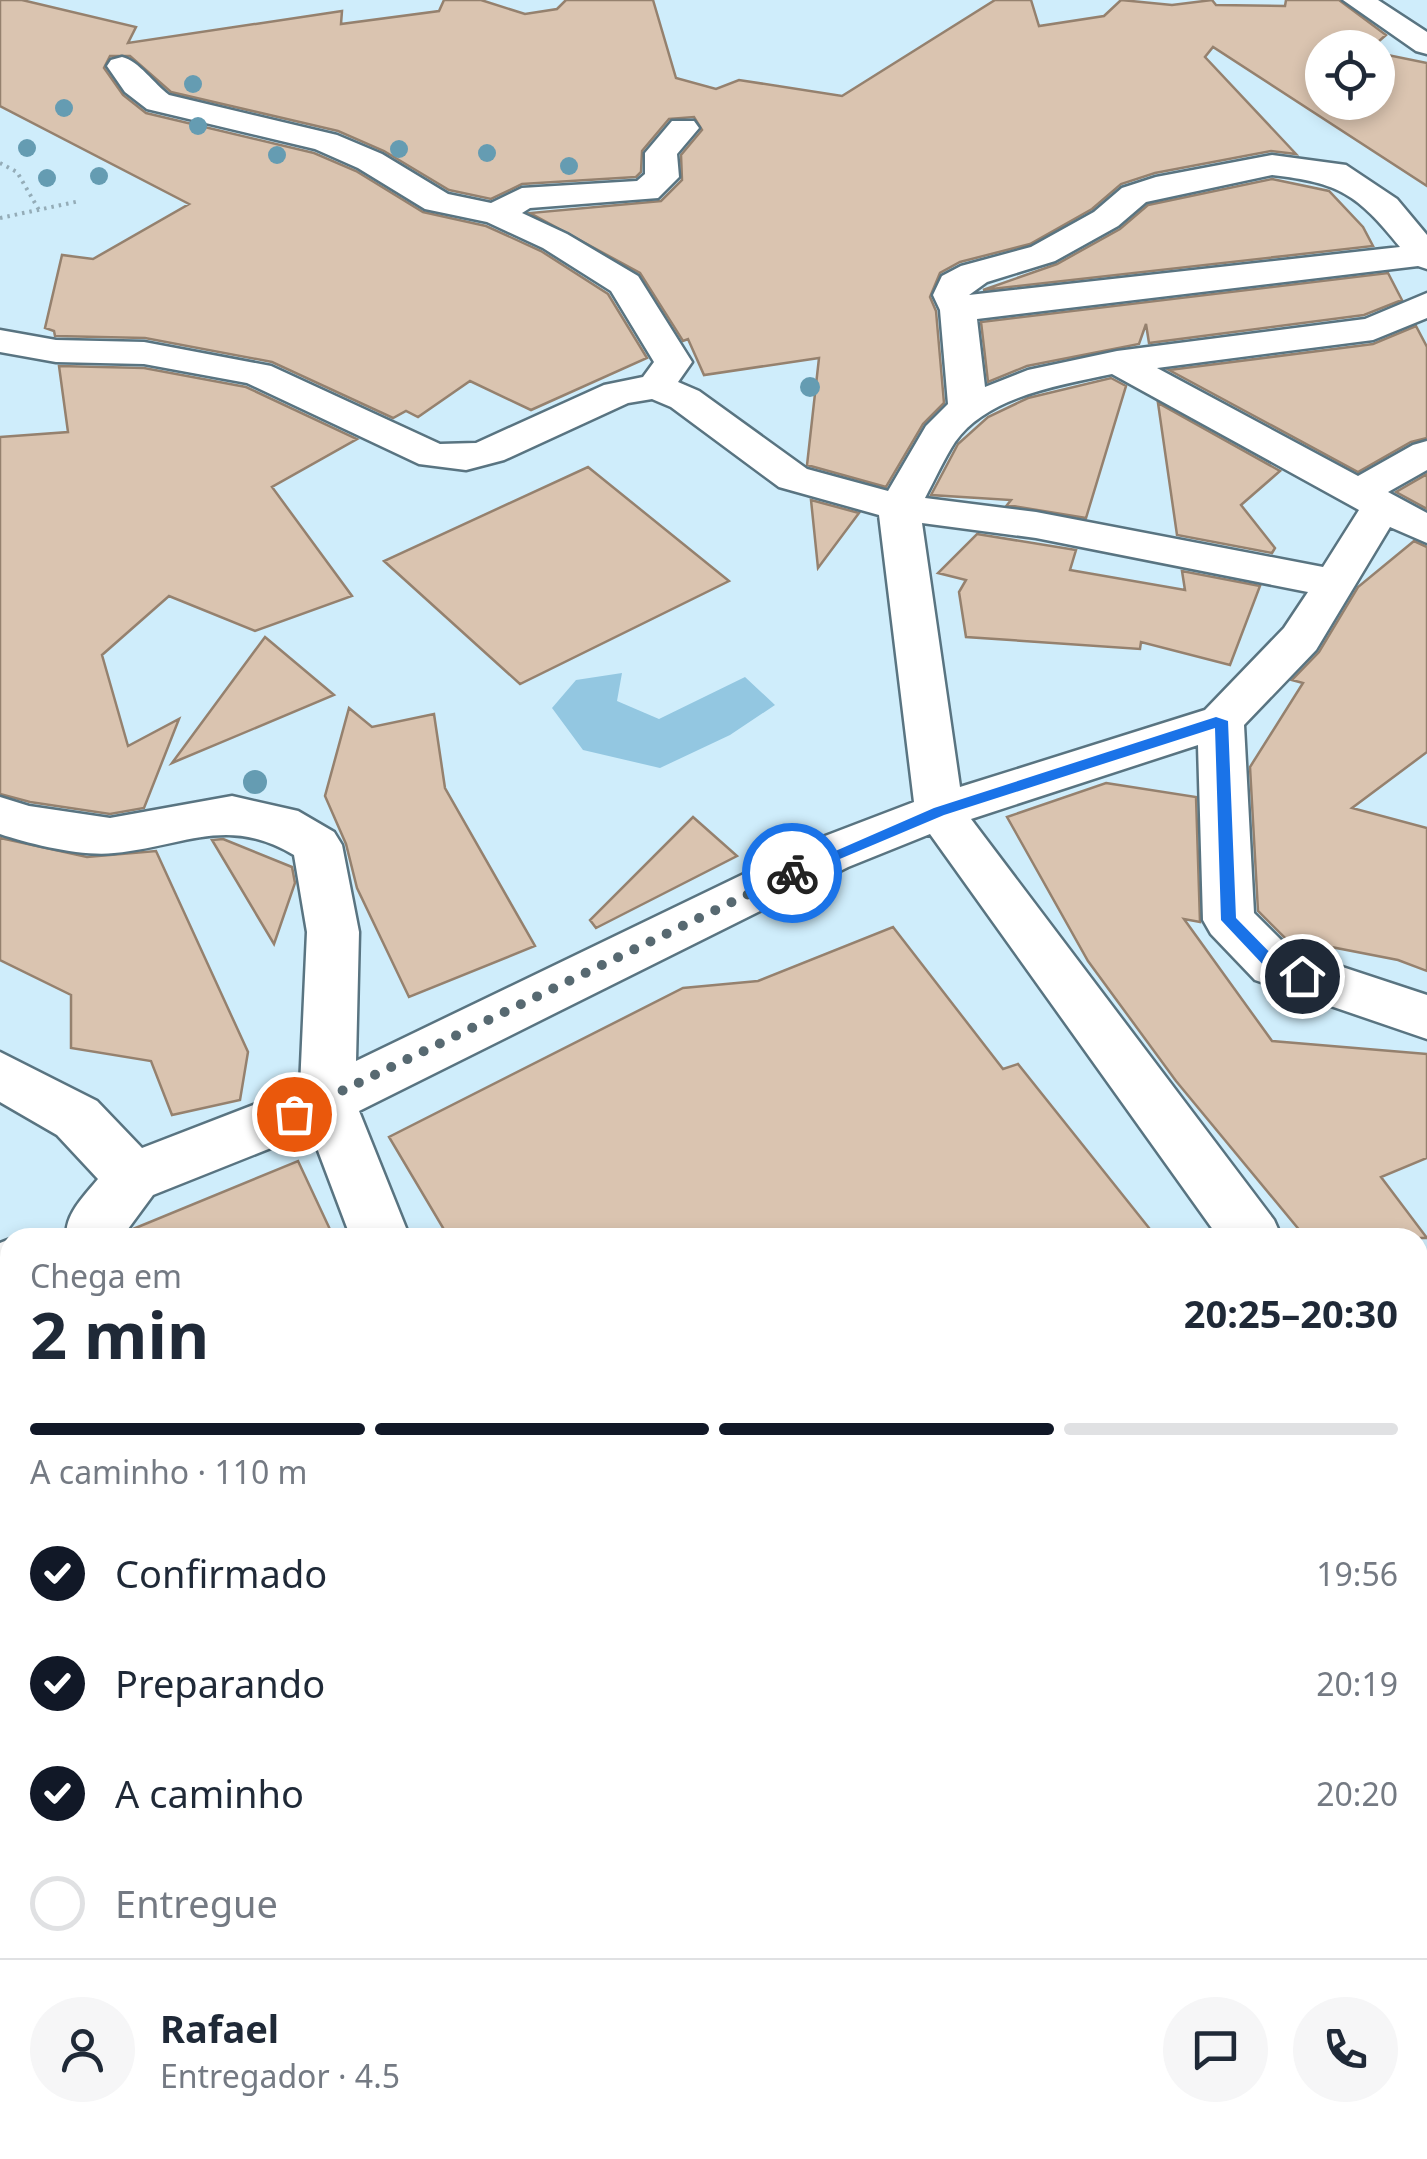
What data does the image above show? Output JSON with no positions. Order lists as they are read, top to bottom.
{
  "page": {
    "heading": ["2 min", "Chega em", "20:25–20:30"],
    "panel": ["Rafael", "Entregador · 4.5"],
    "bar": "A caminho · 110 m",
    "list": [
      ["Confirmado", "19:56"],
      ["Preparando", "20:19"],
      ["A caminho", "20:20"],
      "Entregue"
    ]
  }
}
